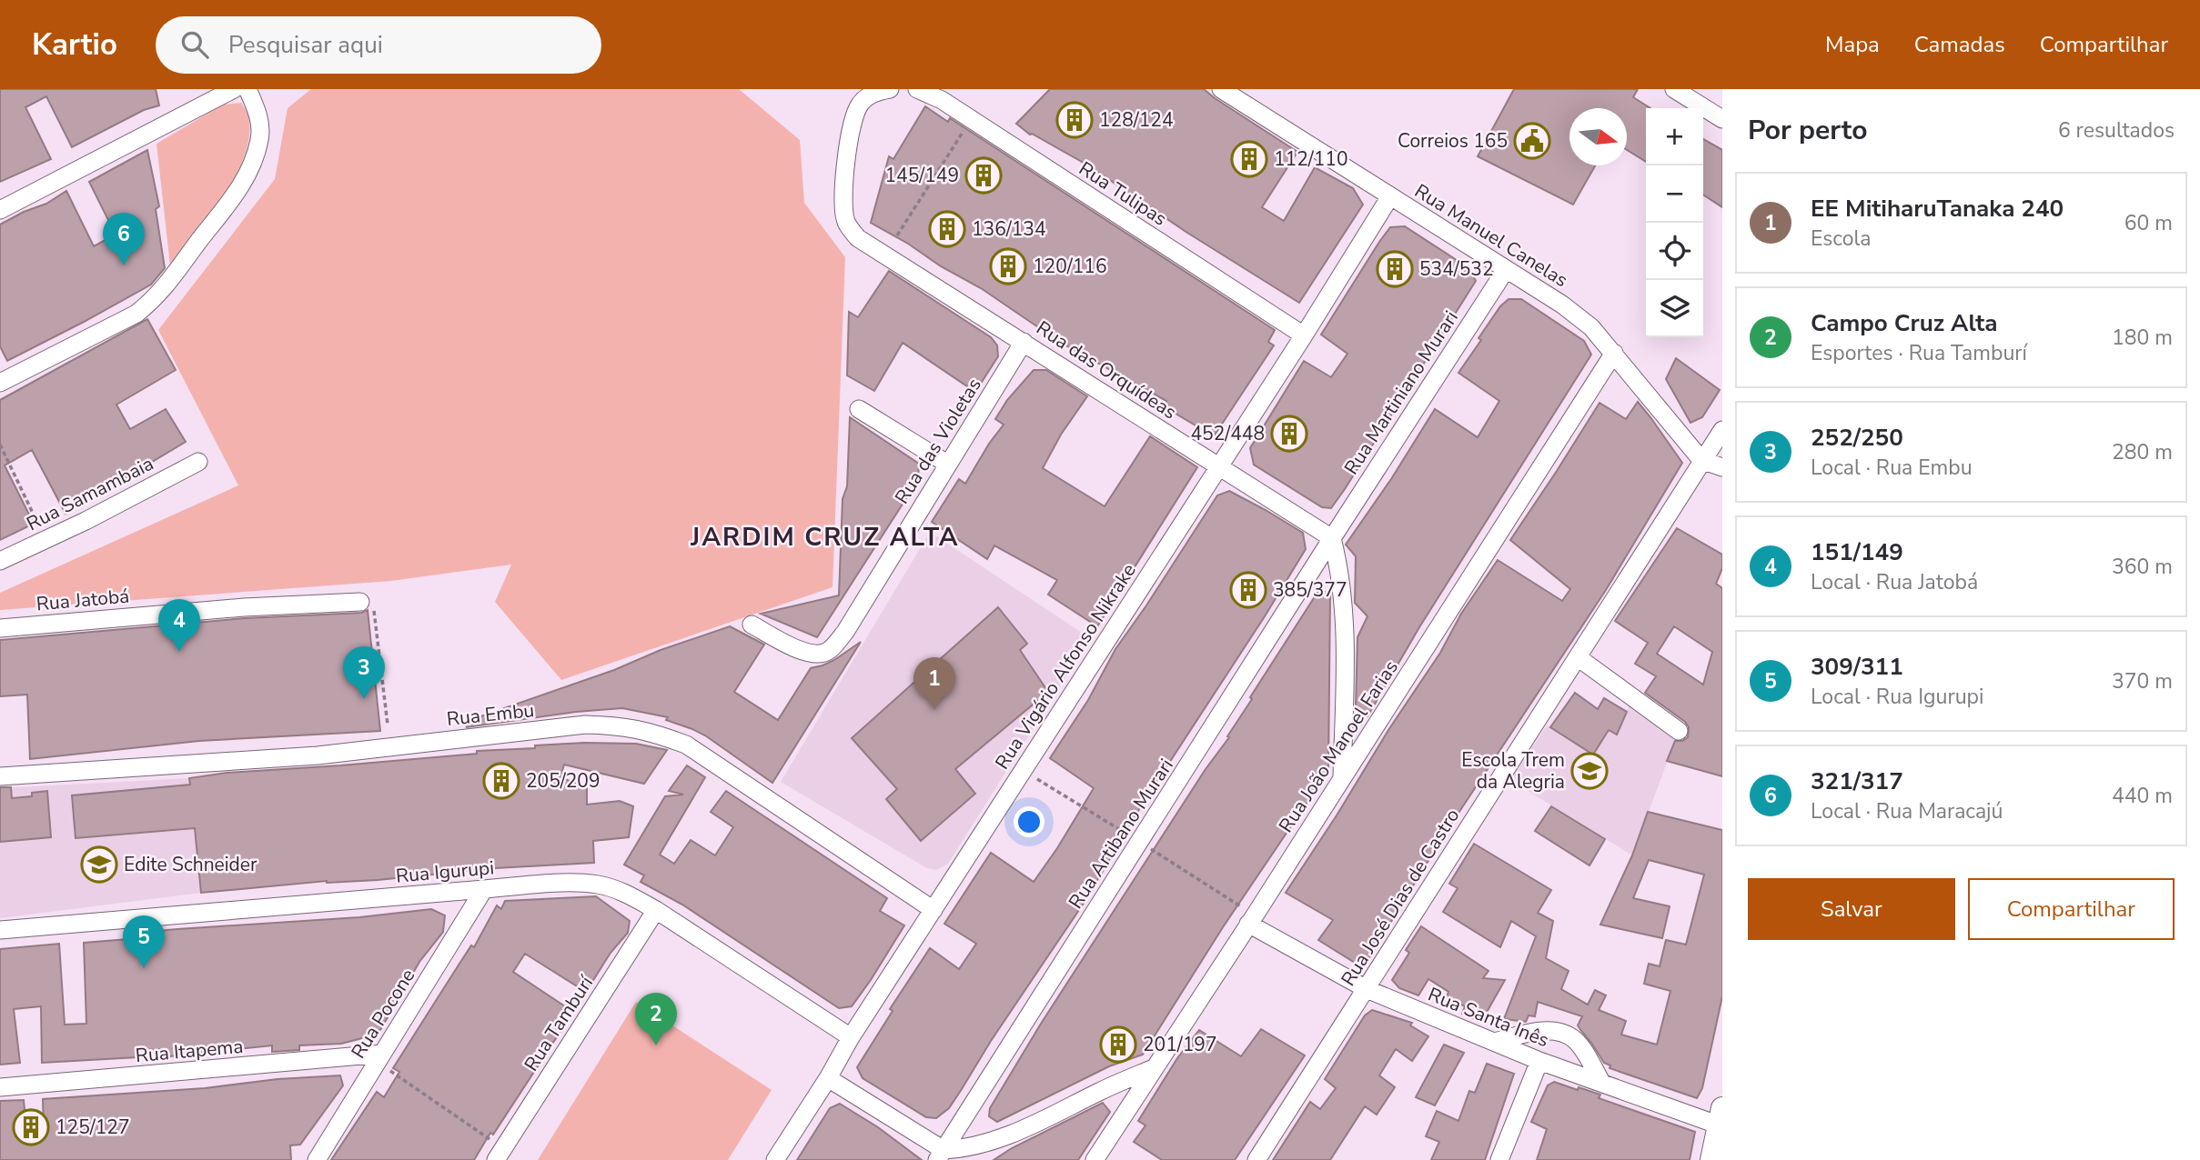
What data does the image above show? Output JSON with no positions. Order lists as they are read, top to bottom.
{
  "streets": {
    "street": [
      "Rua Tulipas",
      "Rua Manuel Canelas",
      "Rua das Orquídeas",
      "Rua Martiniano Murari",
      "Rua das Violetas",
      "Rua Samambaia",
      "Rua Jatobá",
      "Rua Vigário Alfonso Nikrake",
      "Rua Embu",
      "Rua João Manoel Farias",
      "Rua Artibano Murari",
      "Rua Igurupi",
      "Rua José Dias de Castro",
      "Rua Pocone",
      "Rua Santa Inês",
      "Rua Tamburí",
      "Rua Itapema"
    ]
  },
  "crossings": [
    ["Rua Tulipas", "Rua Vigário Alfonso Nikrake"],
    ["Rua Manuel Canelas", "Rua Martiniano Murari"],
    ["Rua Manuel Canelas", "Rua Vigário Alfonso Nikrake"],
    ["Rua Manuel Canelas", "Rua João Manoel Farias"],
    ["Rua Manuel Canelas", "Rua José Dias de Castro"],
    ["Rua das Orquídeas", "Rua Martiniano Murari"],
    ["Rua das Orquídeas", "Rua das Violetas"],
    ["Rua das Orquídeas", "Rua Vigário Alfonso Nikrake"],
    ["Rua das Orquídeas", "Rua Artibano Murari"],
    ["Rua Martiniano Murari", "Rua Artibano Murari"],
    ["Rua Vigário Alfonso Nikrake", "Rua Embu"],
    ["Rua Vigário Alfonso Nikrake", "Rua Igurupi"],
    ["Rua João Manoel Farias", "Rua Santa Inês"],
    ["Rua Igurupi", "Rua Pocone"],
    ["Rua Igurupi", "Rua Tamburí"],
    ["Rua José Dias de Castro", "Rua Santa Inês"],
    ["Rua Pocone", "Rua Itapema"]
  ],
  "districts": ["JARDIM CRUZ ALTA"],
  "places": {
    "building": [
      "128/124",
      "112/110",
      "145/149",
      "136/134",
      "120/116",
      "534/532",
      "452/448",
      "385/377",
      "205/209",
      "201/197",
      "125/127"
    ],
    "public building": ["Correios 165"],
    "school or university": ["Escola Trem da Alegria", "Edite Schneider"]
  },
  "north": "right",
  "page": {
    "header": "Kartio",
    "search": "Pesquisar aqui",
    "nav": ["Mapa", "Camadas", "Compartilhar"],
    "heading": ["Por perto", "6 resultados"],
    "map_buttons": ["+", "−"],
    "list": [
      {
        "mark": "1",
        "name": "EE MitiharuTanaka 240",
        "note": "Escola",
        "value": "60 m"
      },
      {
        "mark": "2",
        "name": "Campo Cruz Alta",
        "note": "Esportes · Rua Tamburí",
        "value": "180 m"
      },
      {
        "mark": "3",
        "name": "252/250",
        "note": "Local · Rua Embu",
        "value": "280 m"
      },
      {
        "mark": "4",
        "name": "151/149",
        "note": "Local · Rua Jatobá",
        "value": "360 m"
      },
      {
        "mark": "5",
        "name": "309/311",
        "note": "Local · Rua Igurupi",
        "value": "370 m"
      },
      {
        "mark": "6",
        "name": "321/317",
        "note": "Local · Rua Maracajú",
        "value": "440 m"
      }
    ],
    "pins": [
      "6",
      "4",
      "3",
      "1",
      "5",
      "2"
    ],
    "buttons": ["Salvar", "Compartilhar"]
  }
}
